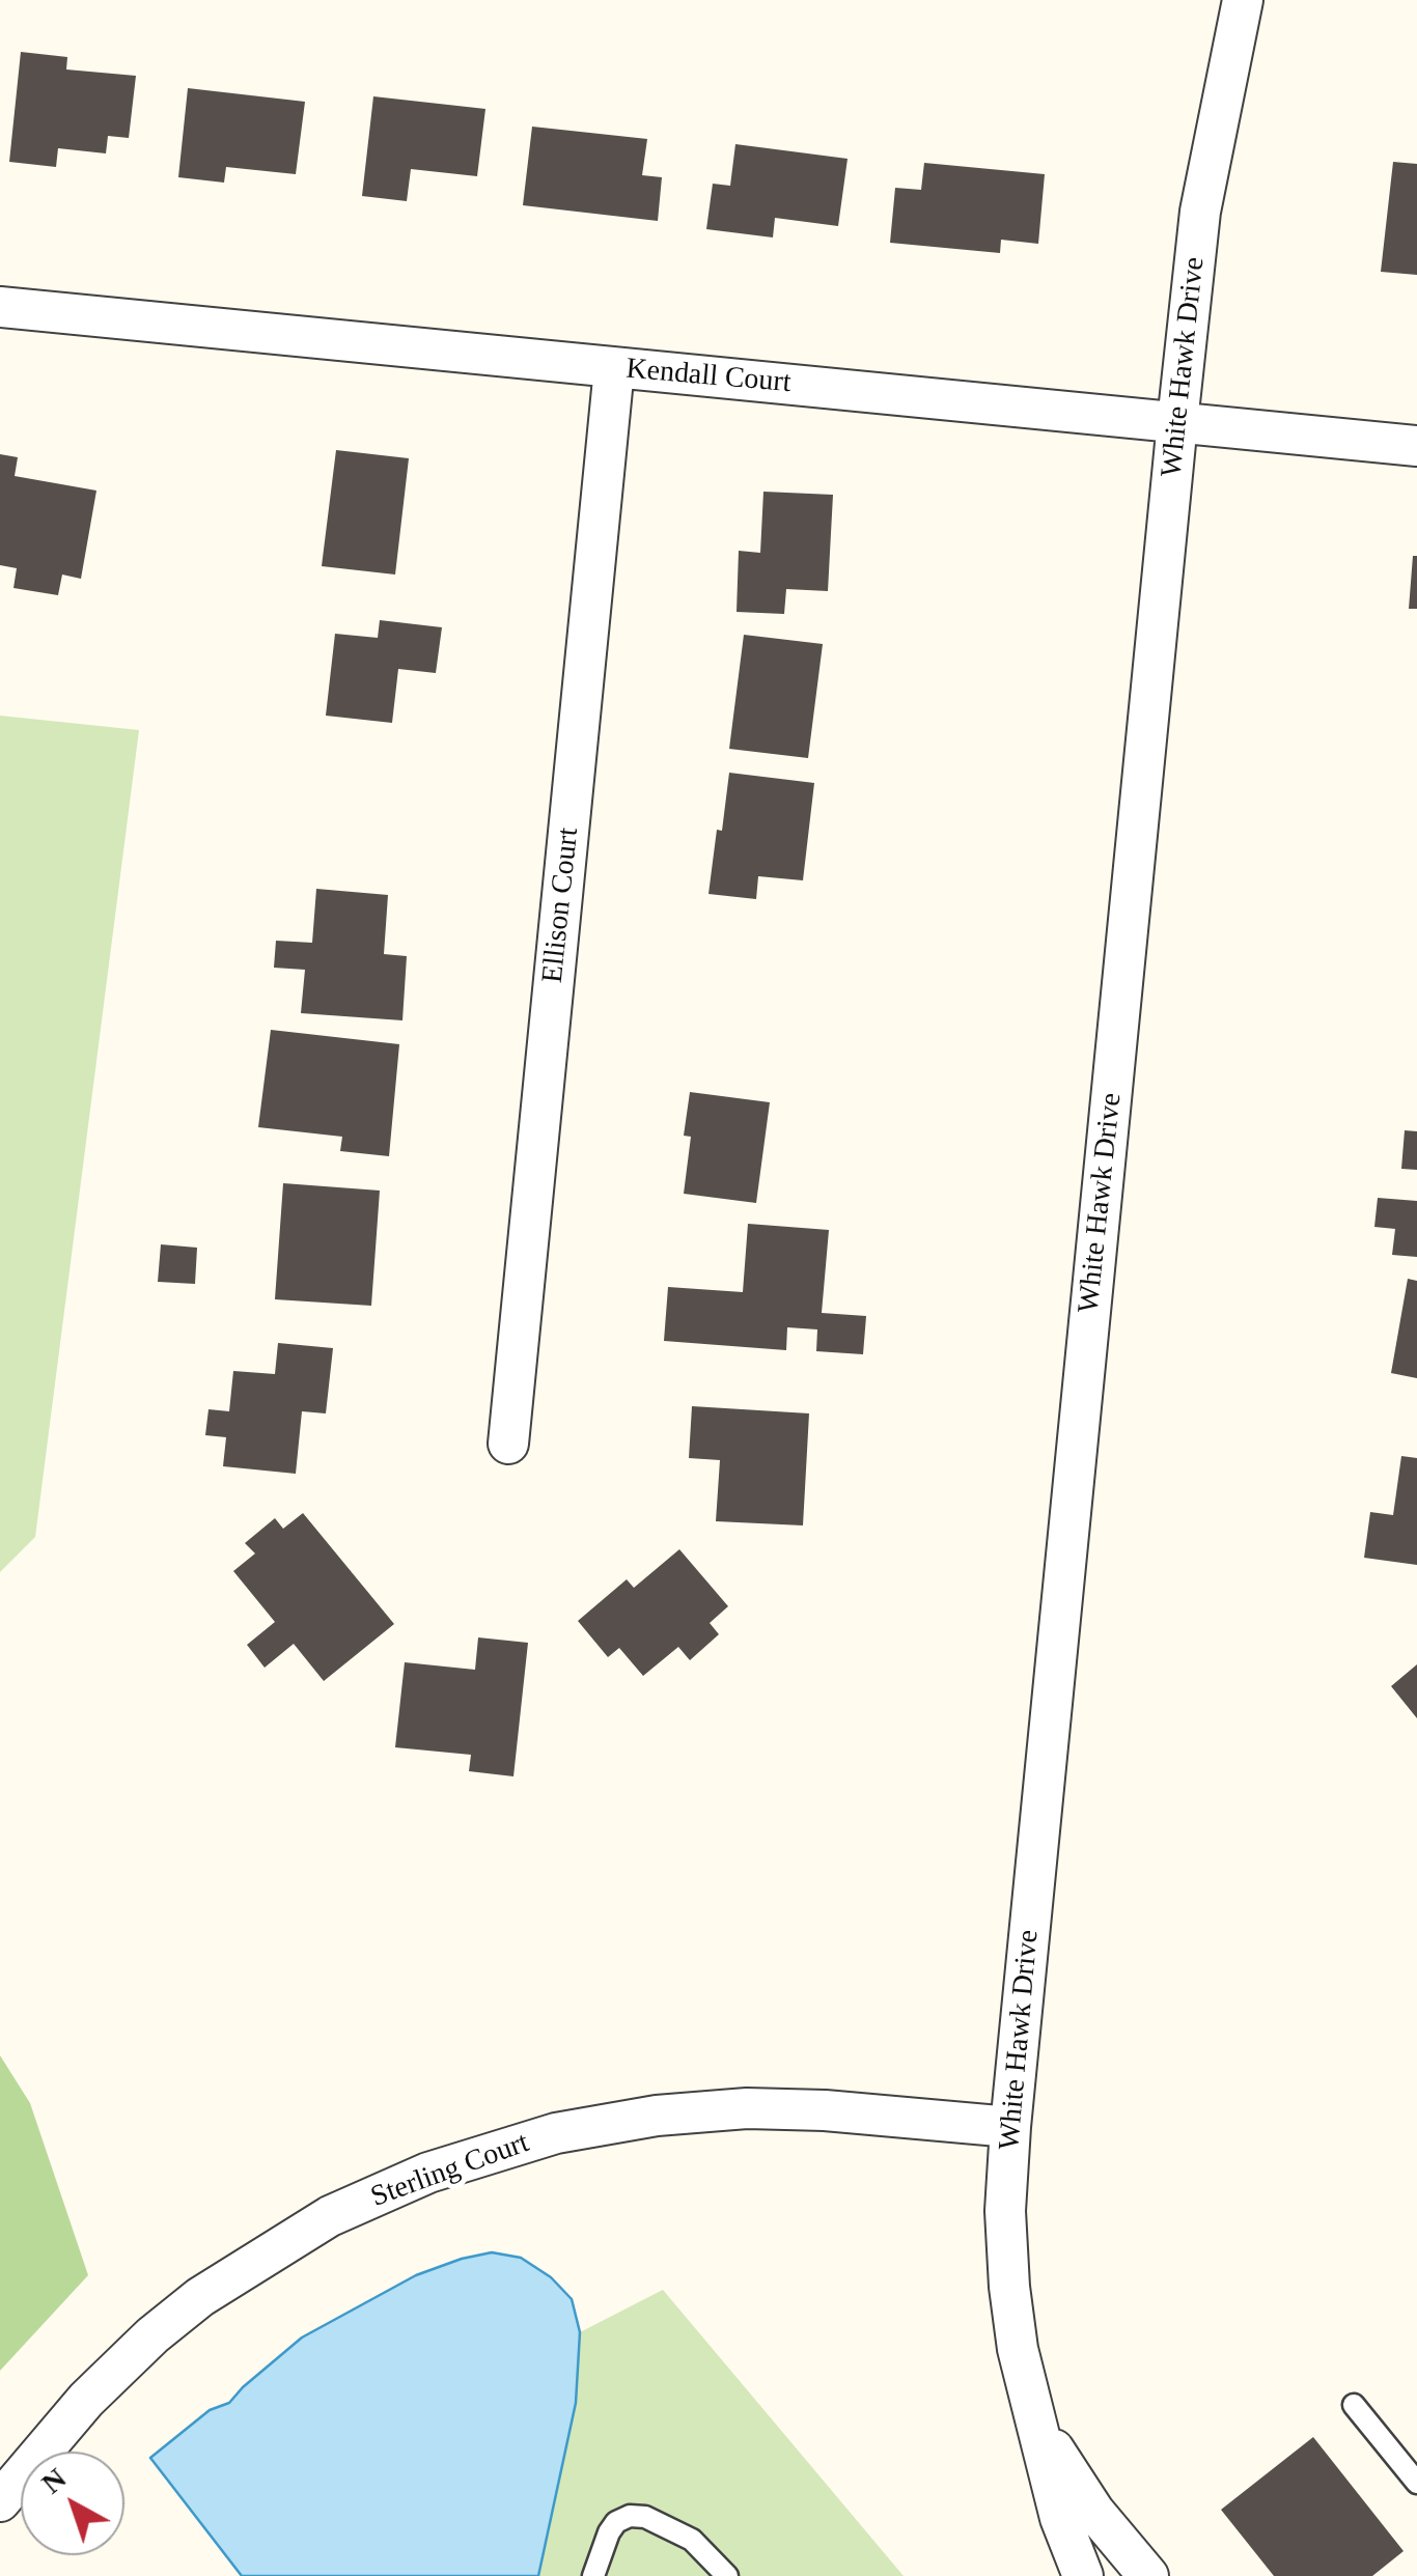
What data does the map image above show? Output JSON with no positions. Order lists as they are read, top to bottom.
{
  "streets": {
    "street": [
      "White Hawk Drive",
      "Kendall Court",
      "Ellison Court",
      "Sterling Court"
    ]
  },
  "crossings": [
    ["White Hawk Drive", "Kendall Court"],
    ["White Hawk Drive", "Sterling Court"],
    ["Kendall Court", "Ellison Court"]
  ],
  "north": "top left"
}
